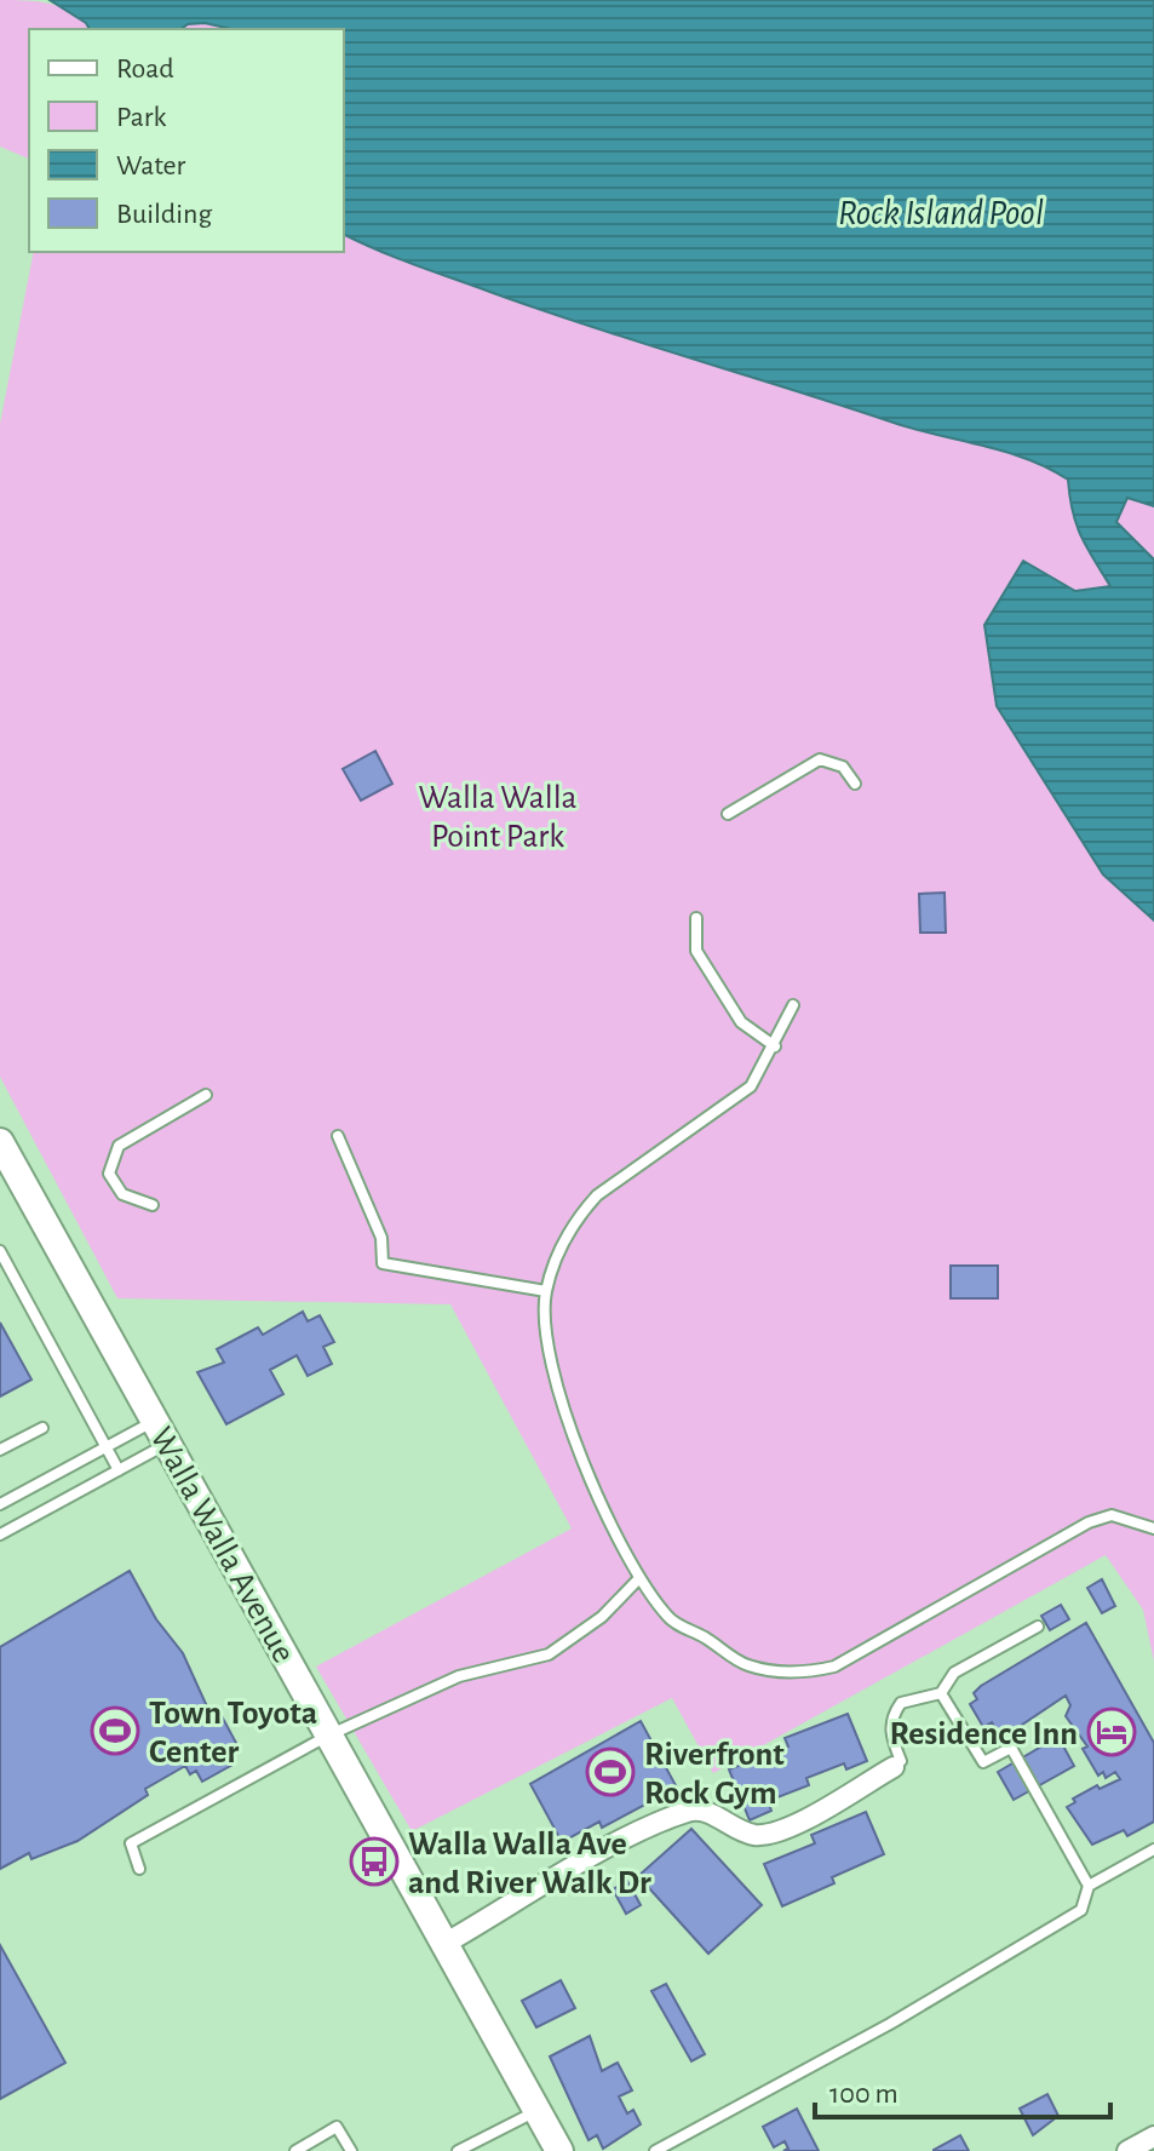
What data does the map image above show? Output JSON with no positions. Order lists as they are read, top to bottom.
{
  "streets": {
    "street": ["Walla Walla Avenue"]
  },
  "water": ["Rock Island Pool"],
  "parks": ["Walla Walla Point Park"],
  "places": {
    "sports": ["Town Toyota Center", "Riverfront Rock Gym"],
    "hotel": ["Residence Inn"],
    "bus stop": ["Walla Walla Ave and River Walk Dr"]
  },
  "legend": [
    "Road",
    "Park",
    "Water",
    "Building"
  ],
  "scale_bar": "100 m"
}
